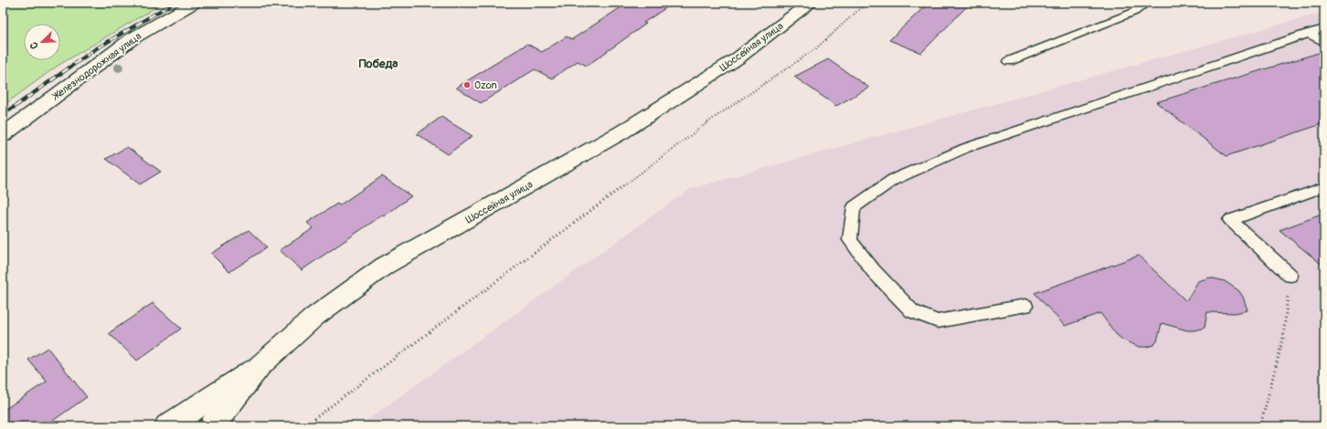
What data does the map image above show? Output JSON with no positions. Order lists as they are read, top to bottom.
{
  "streets": {
    "street": ["Шоссейная улица", "Железнодорожная улица"]
  },
  "districts": ["Победа"],
  "places": ["Ozon"],
  "north": "bottom left"
}
